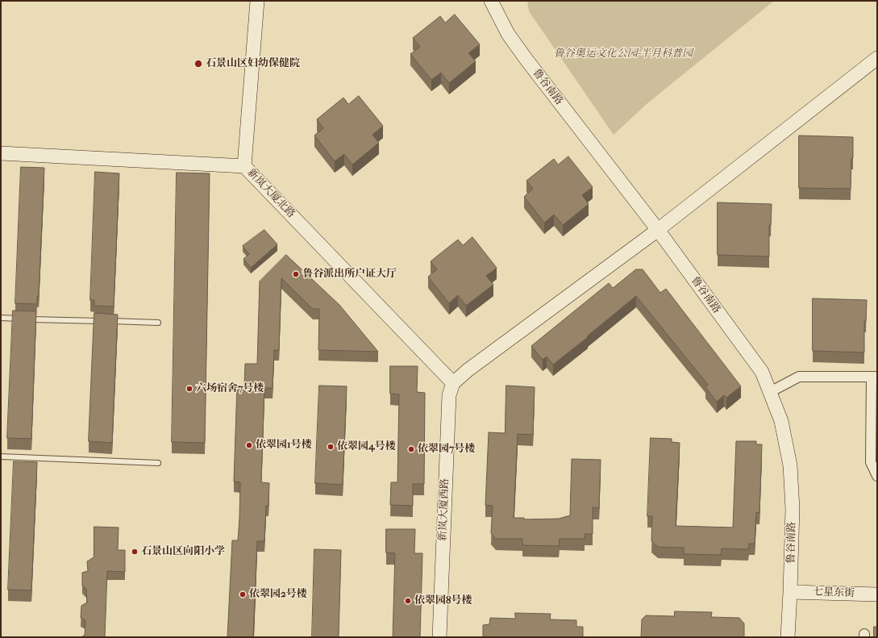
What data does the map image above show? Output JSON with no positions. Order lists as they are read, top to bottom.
{
  "streets": {
    "street": [
      "鲁谷南路",
      "新岚大厦北路",
      "新岚大厦西路",
      "七星东街"
    ]
  },
  "crossings": [
    ["鲁谷南路", "七星东街"],
    ["新岚大厦北路", "新岚大厦西路"]
  ],
  "parks": ["鲁谷奥运文化公园-半月科普园"],
  "places": [
    "石景山区妇幼保健院",
    "鲁谷派出所户证大厅",
    "六场宿舍7号楼",
    "依翠园1号楼",
    "依翠园4号楼",
    "依翠园7号楼",
    "石景山区向阳小学",
    "依翠园2号楼",
    "依翠园8号楼"
  ]
}
